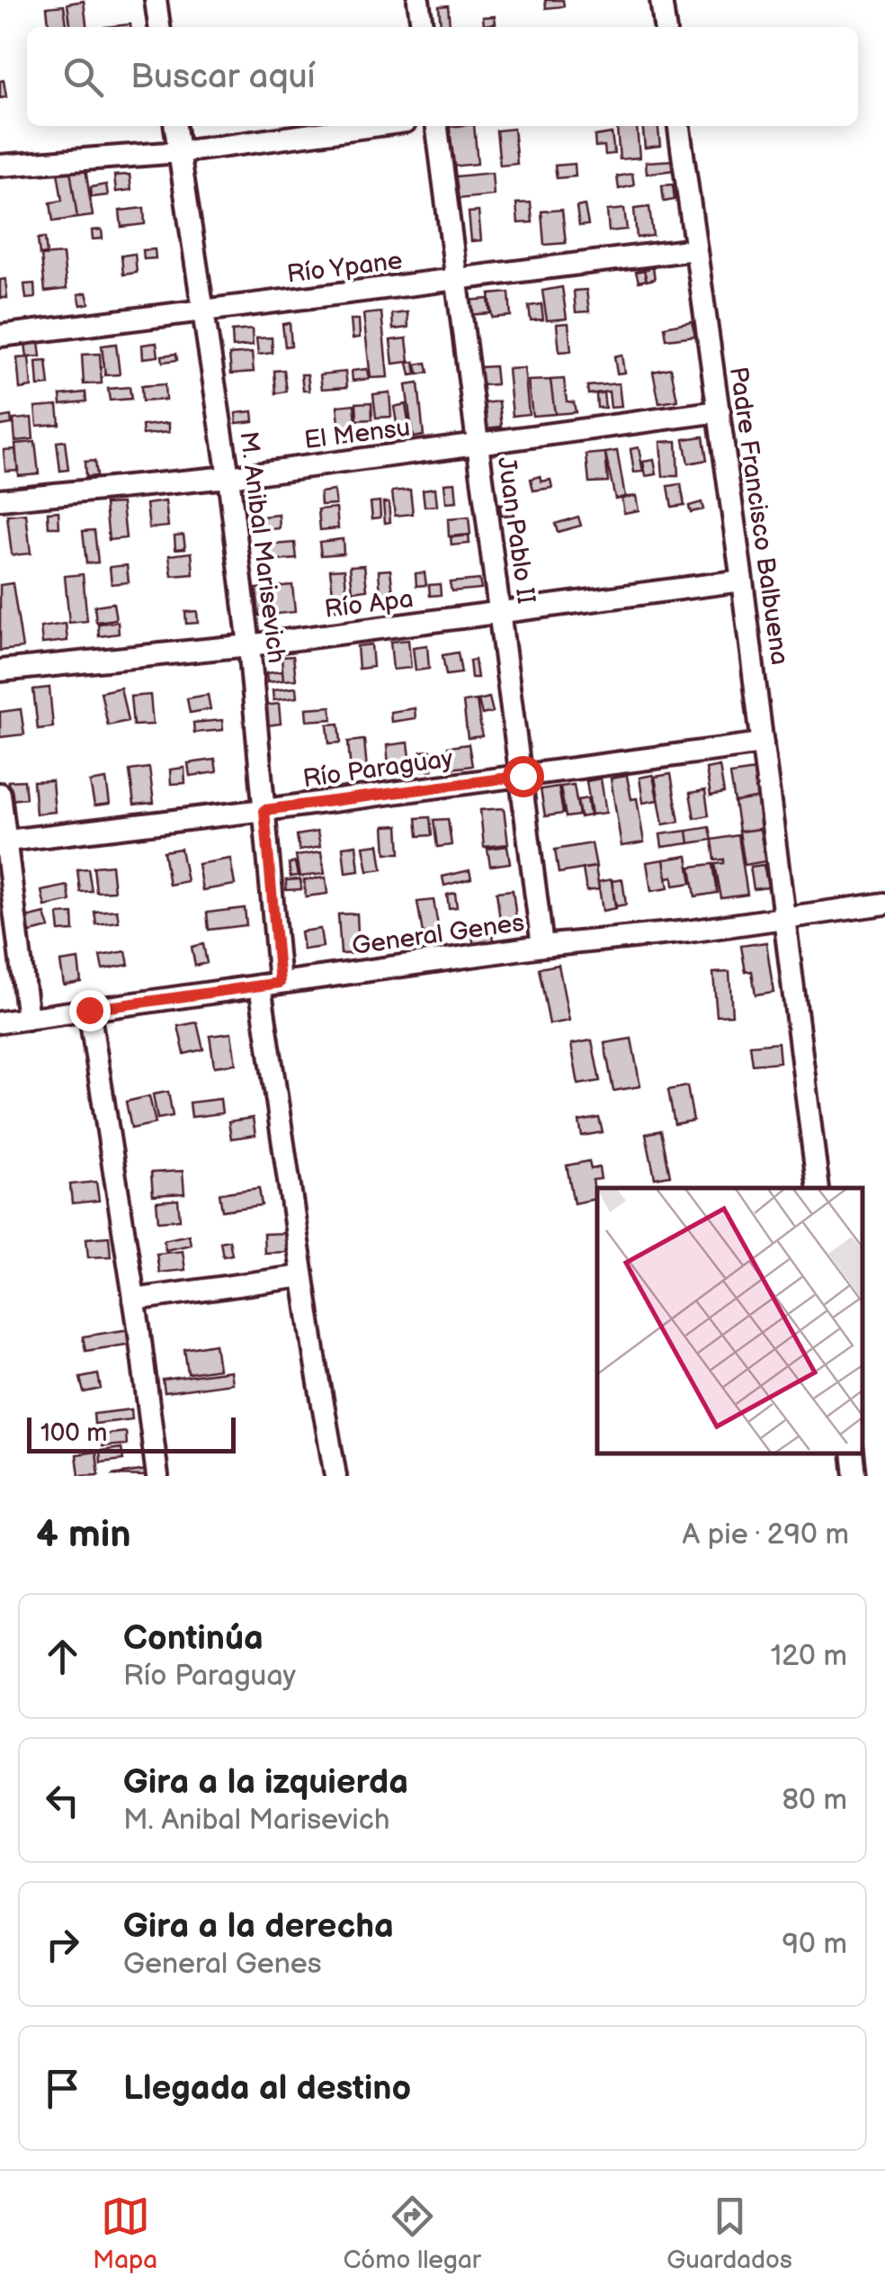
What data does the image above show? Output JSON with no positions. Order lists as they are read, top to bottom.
{
  "streets": {
    "street": [
      "Río Ypane",
      "El Mensu",
      "Padre Francisco Balbuena",
      "Juan Pablo II",
      "M. Anibal Marisevich",
      "Río Apa",
      "Río Paraguay",
      "General Genes"
    ]
  },
  "crossings": [
    ["Río Ypane", "Padre Francisco Balbuena"],
    ["Río Ypane", "Juan Pablo II"],
    ["Río Ypane", "M. Anibal Marisevich"],
    ["El Mensu", "Padre Francisco Balbuena"],
    ["El Mensu", "Juan Pablo II"],
    ["El Mensu", "M. Anibal Marisevich"],
    ["Padre Francisco Balbuena", "Río Apa"],
    ["Padre Francisco Balbuena", "Río Paraguay"],
    ["Padre Francisco Balbuena", "General Genes"],
    ["Juan Pablo II", "Río Apa"],
    ["Juan Pablo II", "Río Paraguay"],
    ["Juan Pablo II", "General Genes"],
    ["M. Anibal Marisevich", "Río Apa"],
    ["M. Anibal Marisevich", "Río Paraguay"],
    ["M. Anibal Marisevich", "General Genes"]
  ],
  "scale_bar": "100 m",
  "page": {
    "search": "Buscar aquí",
    "scale": "100 m",
    "heading": ["4 min", "A pie · 290 m"],
    "list": [
      ["Continúa", "Río Paraguay", "120 m"],
      ["Gira a la izquierda", "M. Anibal Marisevich", "80 m"],
      ["Gira a la derecha", "General Genes", "90 m"],
      "Llegada al destino"
    ],
    "nav": ["Mapa", "Cómo llegar", "Guardados"]
  }
}
